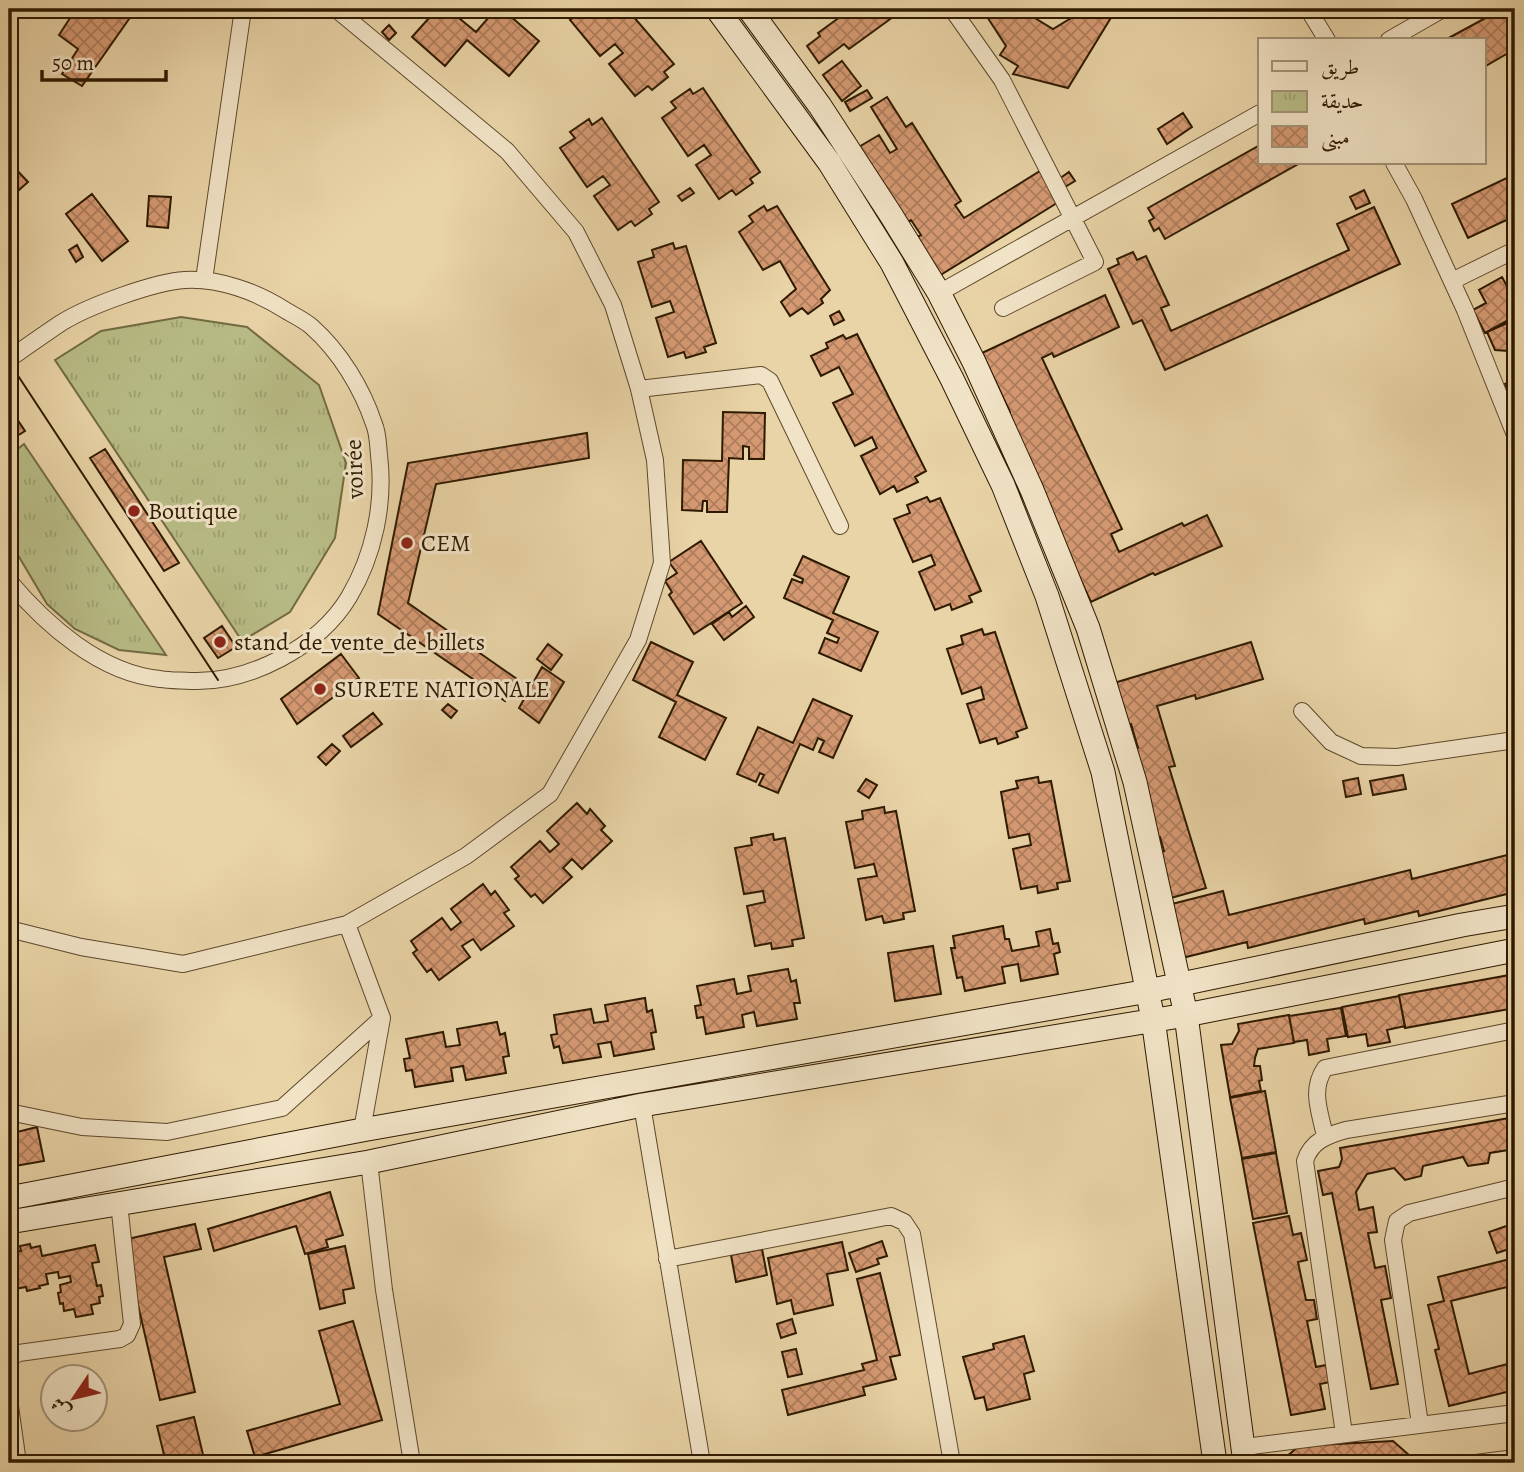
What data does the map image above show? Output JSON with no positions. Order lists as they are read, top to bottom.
{
  "streets": {
    "street": ["voirée"]
  },
  "places": [
    "Boutique",
    "CEM",
    "stand_de_vente_de_billets",
    "SURETE NATIONALE"
  ],
  "legend": ["طريق", "حديقة", "مبنى"],
  "scale_bar": "50 m",
  "north": "bottom left"
}
